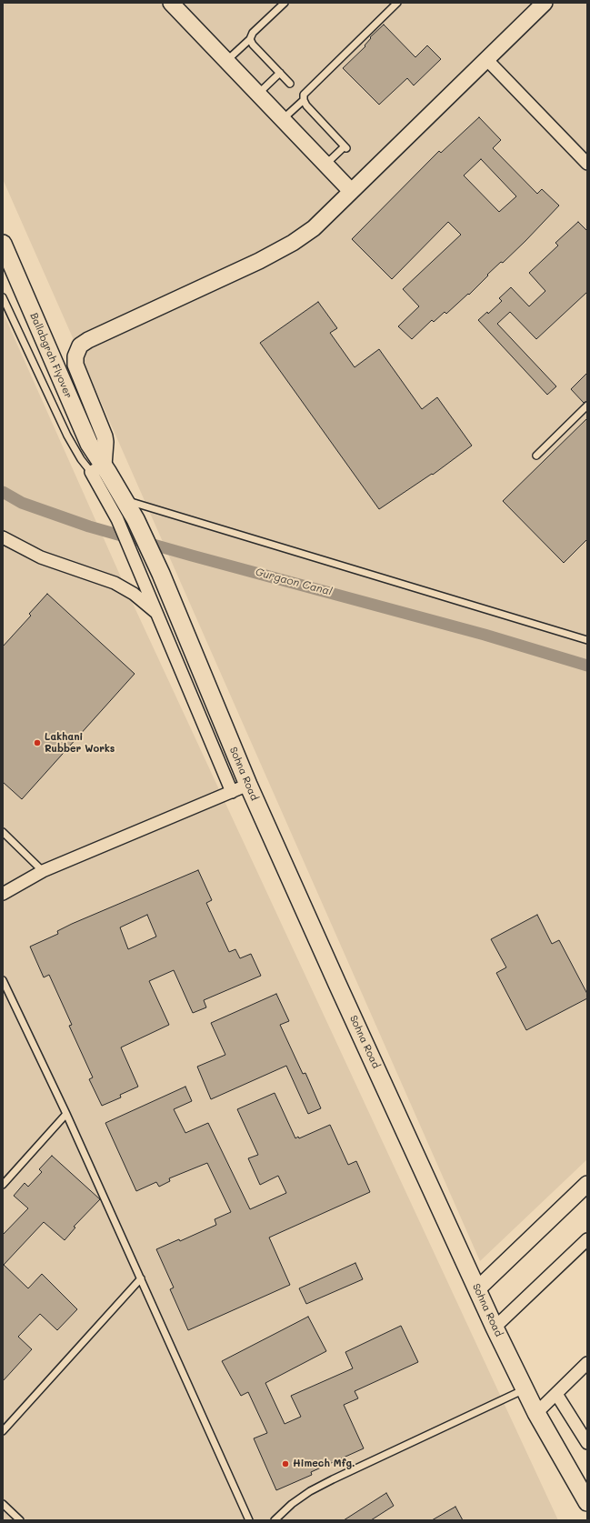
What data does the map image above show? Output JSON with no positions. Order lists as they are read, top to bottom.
{
  "streets": {
    "main road": ["Ballabgrah Flyover", "Sohna Road"]
  },
  "crossings": [
    ["Ballabgrah Flyover", "Sohna Road"]
  ],
  "water": ["Gurgaon Canal"],
  "places": ["Lakhani Rubber Works", "Himech Mfg."]
}
